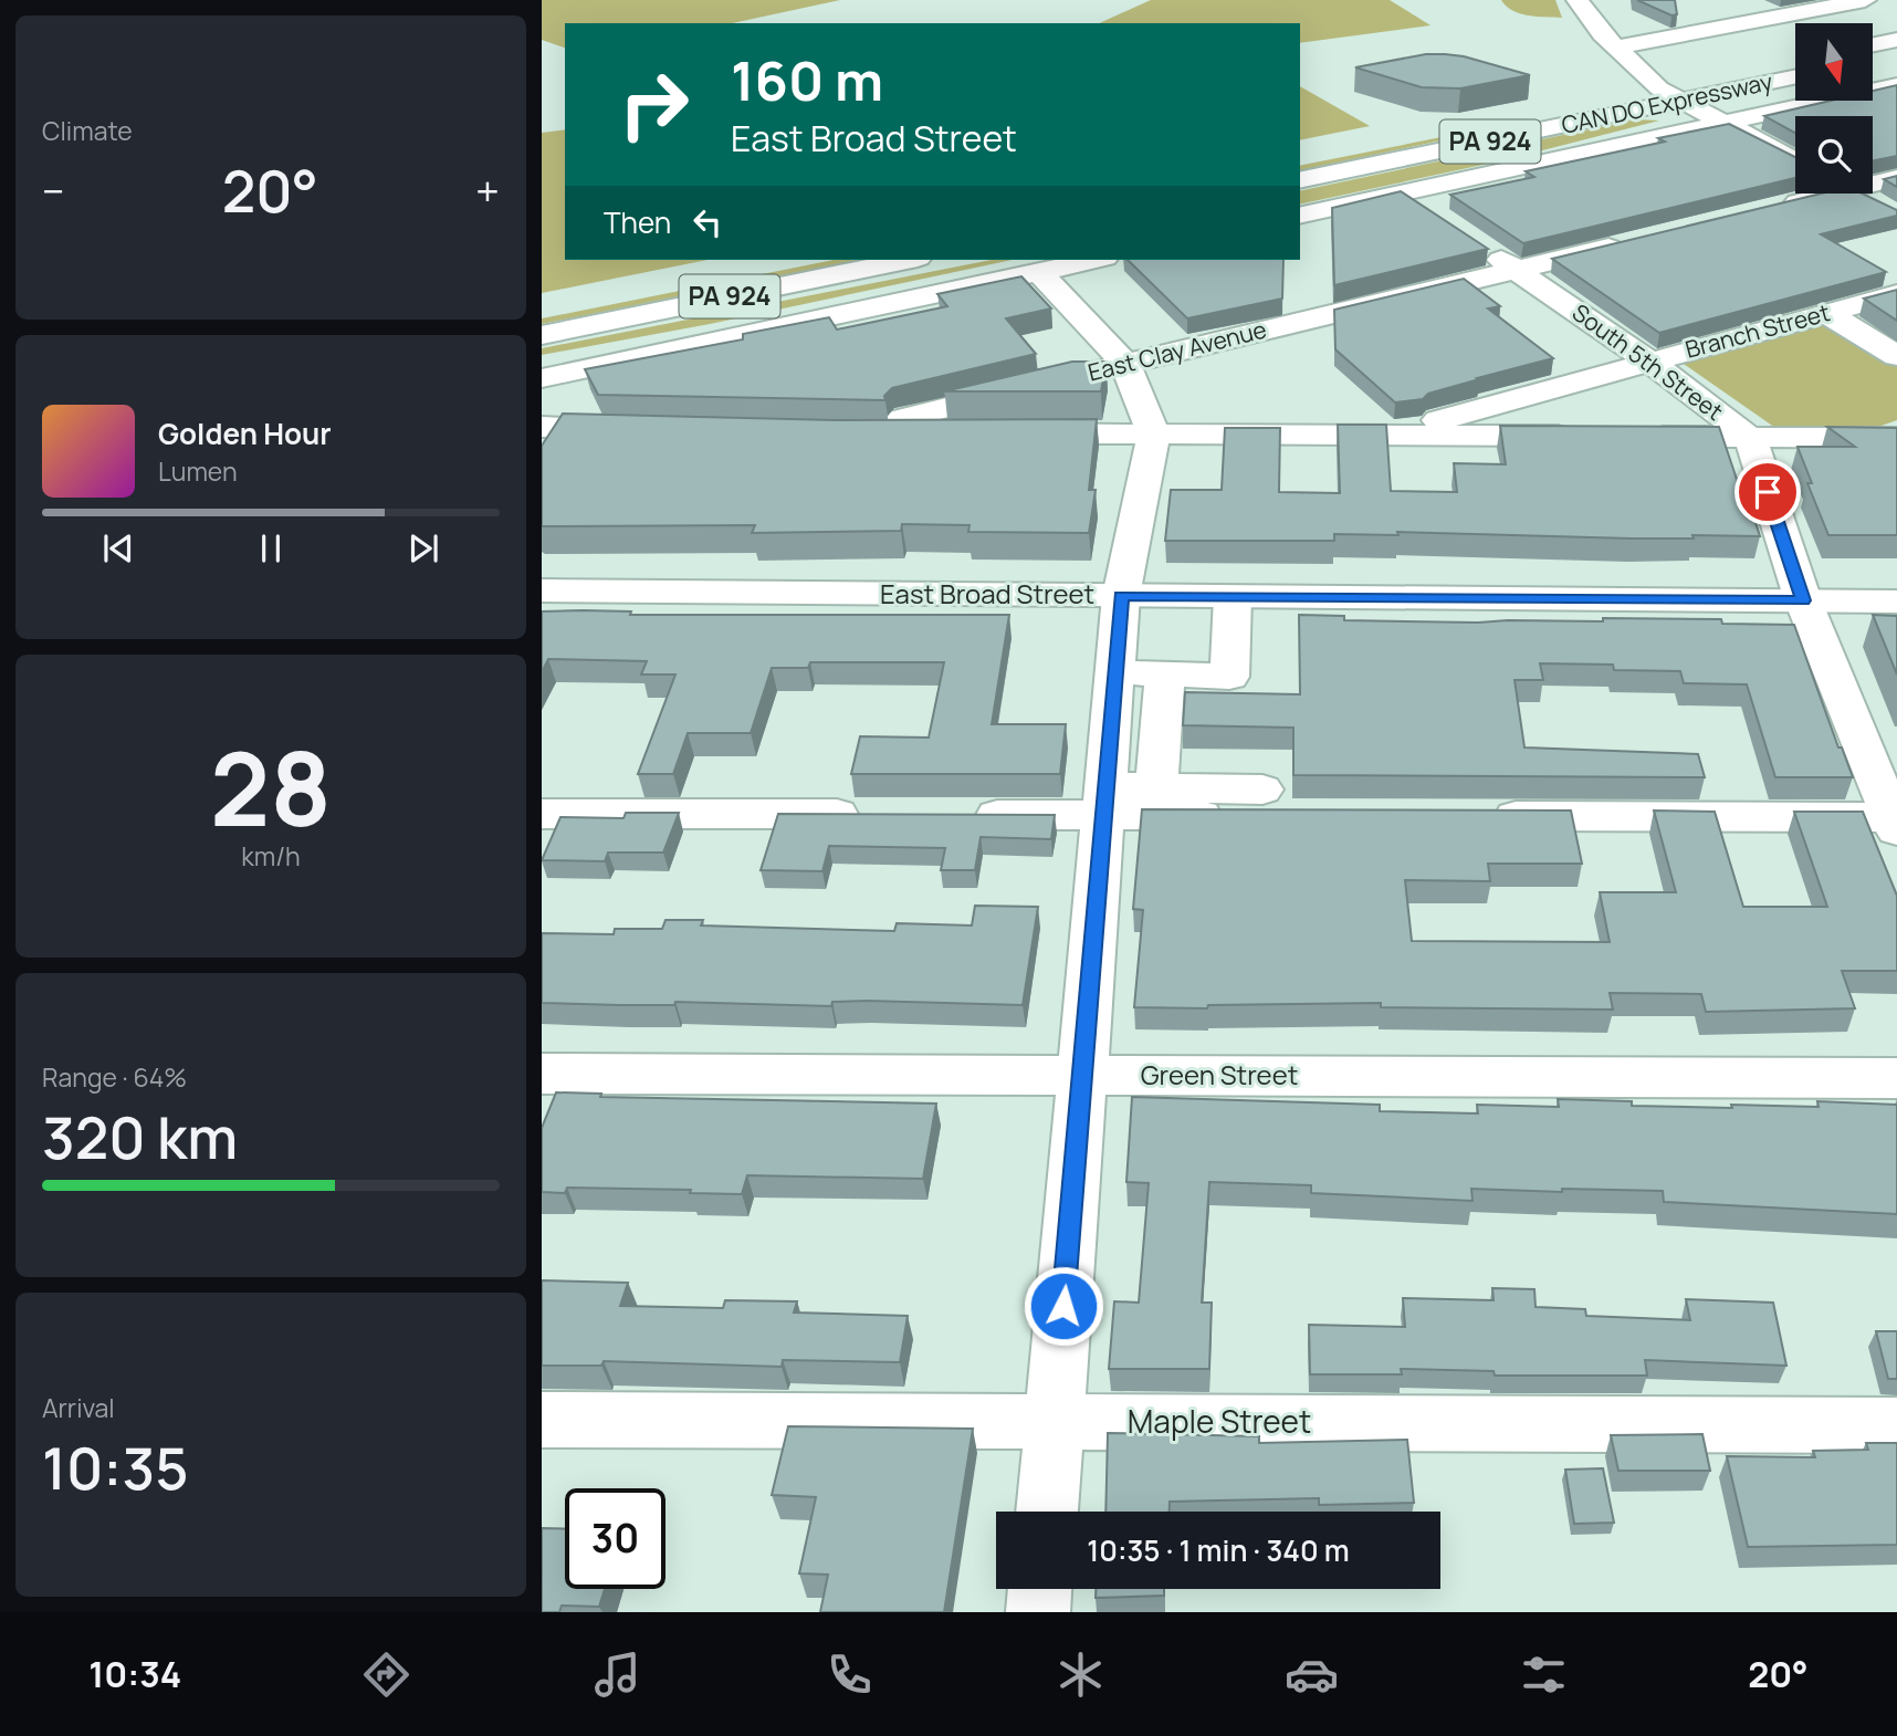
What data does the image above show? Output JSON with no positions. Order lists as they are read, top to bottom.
{
  "streets": {
    "main road": [
      "CAN DO Expressway",
      "PA 924",
      "Branch Street",
      "East Clay Avenue",
      "South 5th Street",
      "East Broad Street",
      "Green Street",
      "Maple Street"
    ]
  },
  "crossings": [
    ["Branch Street", "South 5th Street"],
    ["East Clay Avenue", "South 5th Street"],
    ["South 5th Street", "East Broad Street"]
  ],
  "north": "bottom",
  "page": {
    "tile": [
      "Climate",
      ["28", "km/h"],
      ["Range · 64%", "320 km"],
      ["Arrival", "10:35"]
    ],
    "turn": ["160 m", "East Broad Street"],
    "heat": ["−", "20°", "+"],
    "then": "Then",
    "song": ["Golden Hour", "Lumen"],
    "limit": "30",
    "trip": "10:35 · 1 min · 340 m",
    "tabs": ["10:34", "20°"]
  }
}
